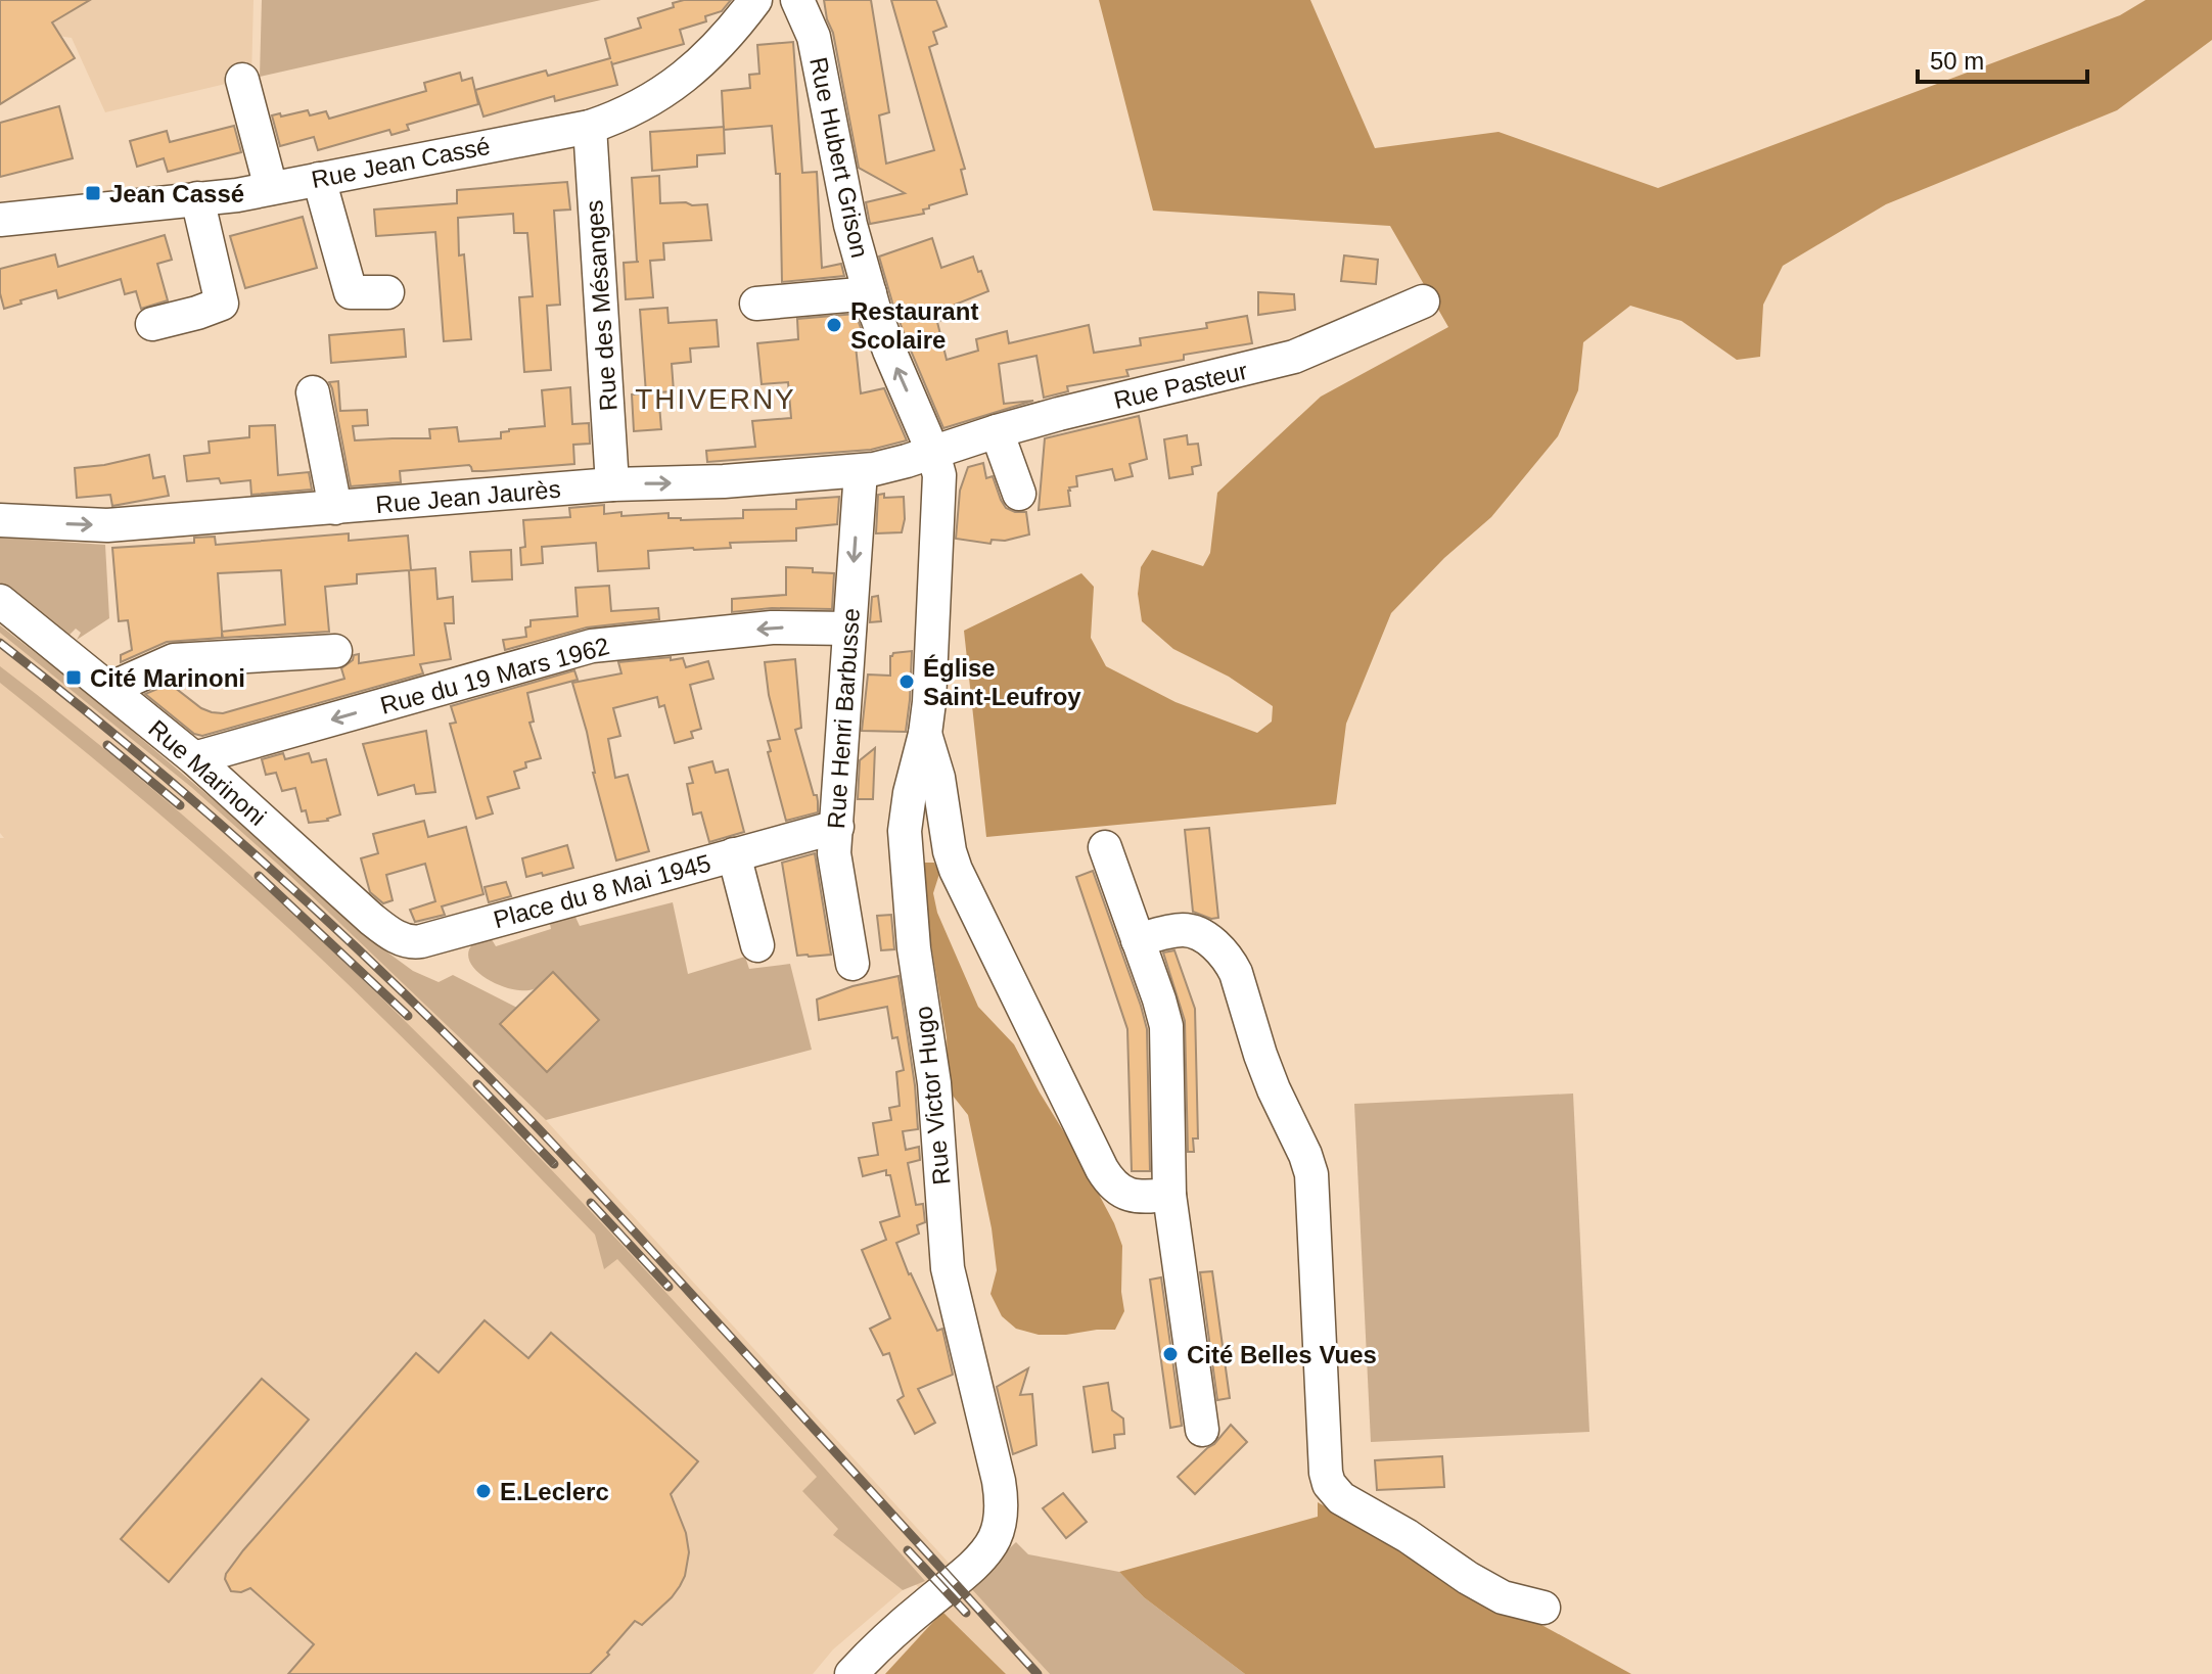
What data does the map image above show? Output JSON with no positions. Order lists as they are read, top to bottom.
{
  "streets": {
    "street": [
      "Rue Hubert Grison",
      "Rue Jean Cassé",
      "Rue des Mésanges",
      "Rue Pasteur",
      "Rue Jean Jaurès",
      "Rue du 19 Mars 1962",
      "Rue Henri Barbusse",
      "Rue Marinoni",
      "Place du 8 Mai 1945",
      "Rue Victor Hugo"
    ]
  },
  "crossings": [
    ["Rue Hubert Grison", "Rue Pasteur"],
    ["Rue Hubert Grison", "Rue Jean Jaurès"],
    ["Rue Hubert Grison", "Rue Victor Hugo"],
    ["Rue Jean Cassé", "Rue des Mésanges"],
    ["Rue des Mésanges", "Rue Jean Jaurès"],
    ["Rue Pasteur", "Rue Jean Jaurès"],
    ["Rue Pasteur", "Rue Victor Hugo"],
    ["Rue Jean Jaurès", "Rue Henri Barbusse"],
    ["Rue Jean Jaurès", "Rue Victor Hugo"],
    ["Rue du 19 Mars 1962", "Rue Henri Barbusse"],
    ["Rue du 19 Mars 1962", "Rue Marinoni"],
    ["Rue Henri Barbusse", "Place du 8 Mai 1945"],
    ["Rue Marinoni", "Place du 8 Mai 1945"]
  ],
  "one_way": ["Rue Hubert Grison", "Rue du 19 Mars 1962"],
  "districts": ["THIVERNY"],
  "places": {
    "transit": ["Jean Cassé", "Cité Marinoni"],
    "other": [
      "Restaurant Scolaire",
      "Église Saint-Leufroy",
      "Cité Belles Vues",
      "E.Leclerc"
    ]
  },
  "scale_bar": "50 m"
}
